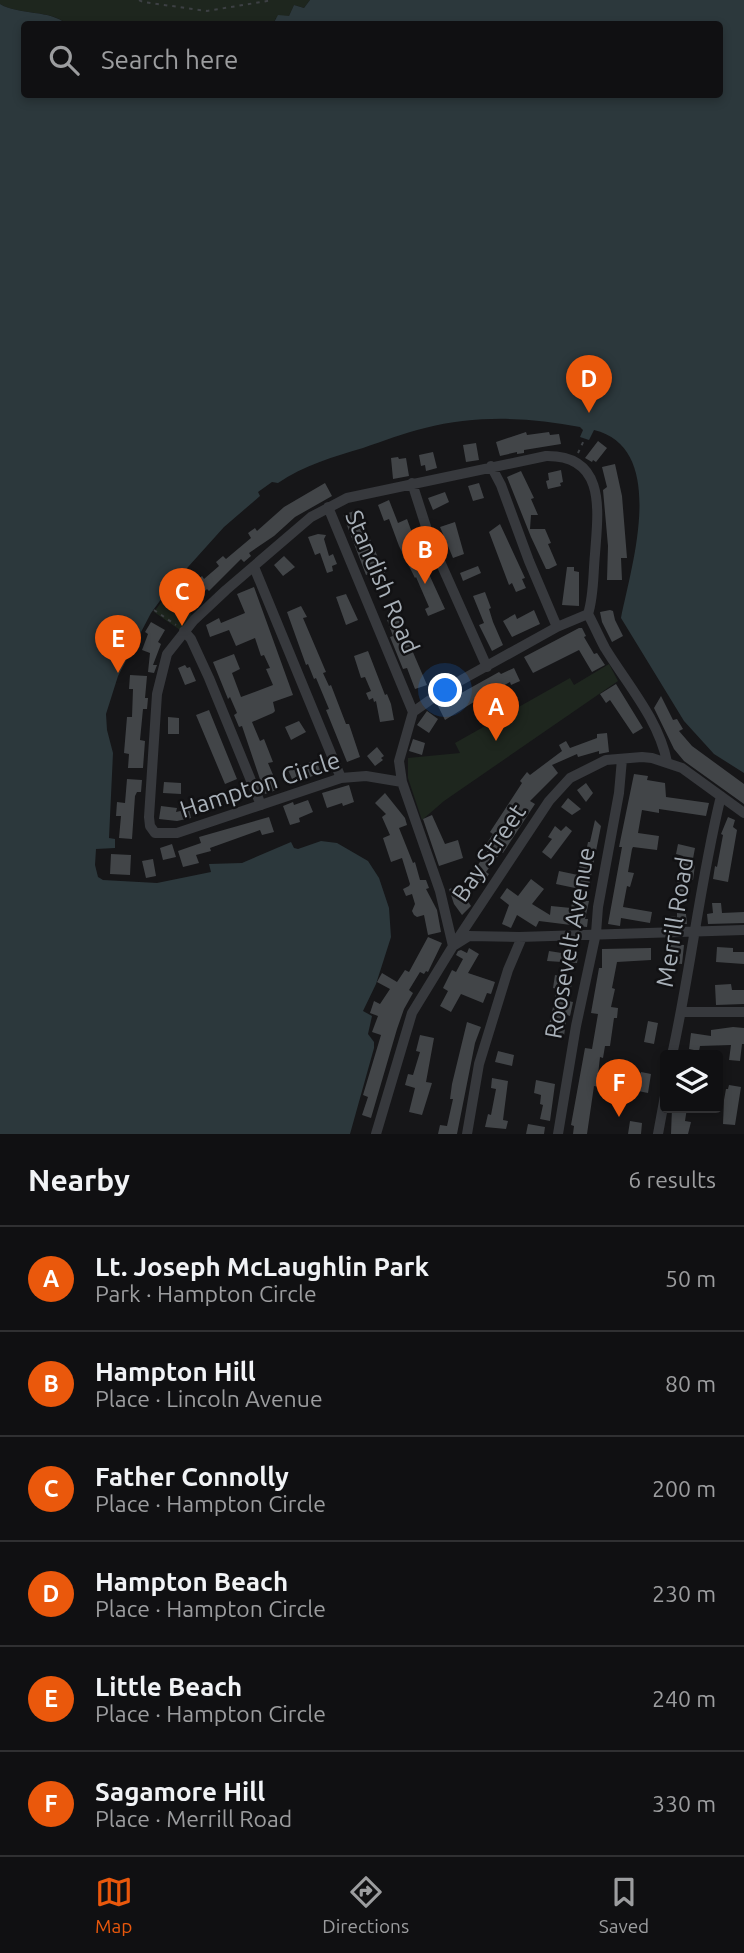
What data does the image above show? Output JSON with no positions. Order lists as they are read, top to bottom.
{
  "streets": {
    "street": [
      "Standish Road",
      "Hampton Circle",
      "Bay Street",
      "Merrill Road",
      "Roosevelt Avenue"
    ]
  },
  "crossings": [
    ["Standish Road", "Hampton Circle"],
    ["Bay Street", "Merrill Road"],
    ["Bay Street", "Roosevelt Avenue"]
  ],
  "page": {
    "search": "Search here",
    "pins": [
      "D",
      "B",
      "C",
      "E",
      "A",
      "F"
    ],
    "heading": ["Nearby", "6 results"],
    "list": [
      {
        "mark": "A",
        "name": "Lt. Joseph McLaughlin Park",
        "note": "Park · Hampton Circle",
        "value": "50 m"
      },
      {
        "mark": "B",
        "name": "Hampton Hill",
        "note": "Place · Lincoln Avenue",
        "value": "80 m"
      },
      {
        "mark": "C",
        "name": "Father Connolly",
        "note": "Place · Hampton Circle",
        "value": "200 m"
      },
      {
        "mark": "D",
        "name": "Hampton Beach",
        "note": "Place · Hampton Circle",
        "value": "230 m"
      },
      {
        "mark": "E",
        "name": "Little Beach",
        "note": "Place · Hampton Circle",
        "value": "240 m"
      },
      {
        "mark": "F",
        "name": "Sagamore Hill",
        "note": "Place · Merrill Road",
        "value": "330 m"
      }
    ],
    "nav": ["Map", "Directions", "Saved"]
  }
}
